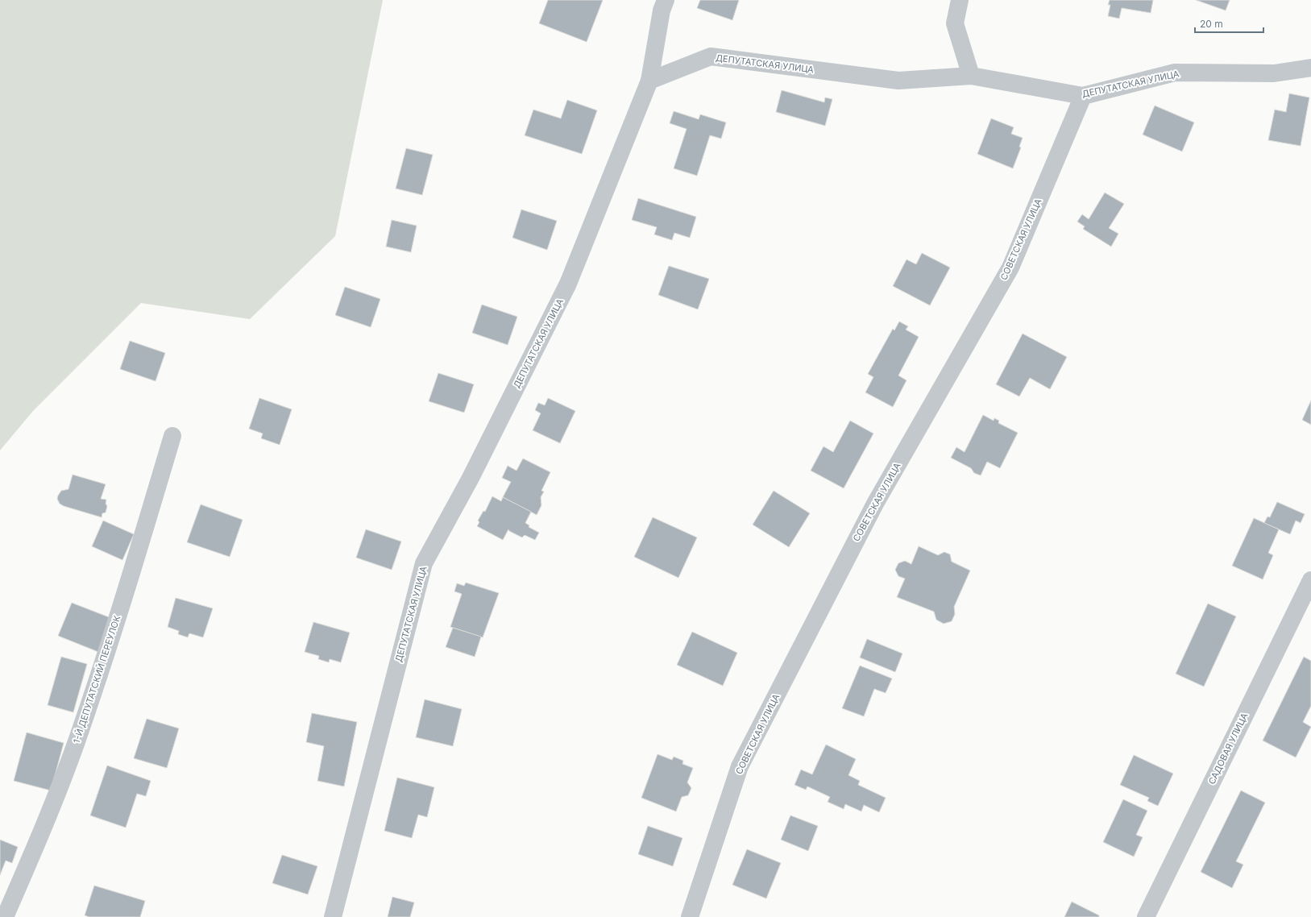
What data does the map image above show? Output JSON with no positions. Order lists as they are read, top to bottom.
{
  "streets": {
    "street": [
      "ДЕПУТАТСКАЯ УЛИЦА",
      "СОВЕТСКАЯ УЛИЦА",
      "1-Й ДЕПУТАТСКИЙ ПЕРЕУЛОК",
      "САДОВАЯ УЛИЦА"
    ]
  },
  "crossings": [
    ["ДЕПУТАТСКАЯ УЛИЦА", "СОВЕТСКАЯ УЛИЦА"]
  ],
  "scale_bar": "20 m"
}
